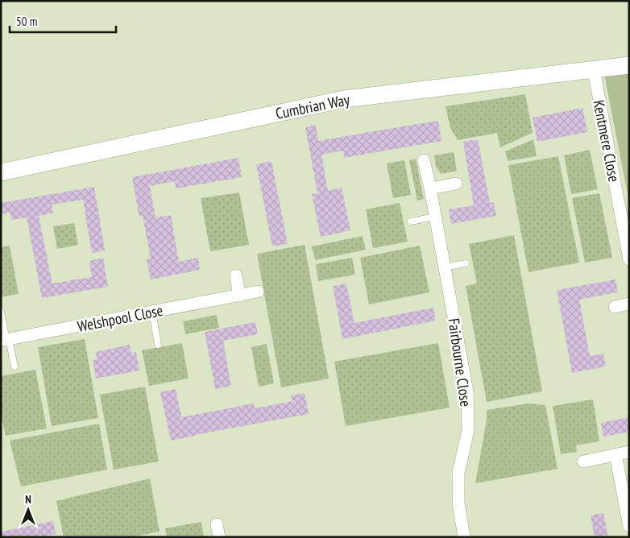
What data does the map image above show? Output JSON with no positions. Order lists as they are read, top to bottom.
{
  "streets": {
    "street": [
      "Cumbrian Way",
      "Kentmere Close",
      "Welshpool Close",
      "Fairbourne Close"
    ]
  },
  "crossings": [
    ["Cumbrian Way", "Kentmere Close"]
  ],
  "scale_bar": "50 m",
  "north": "top"
}
